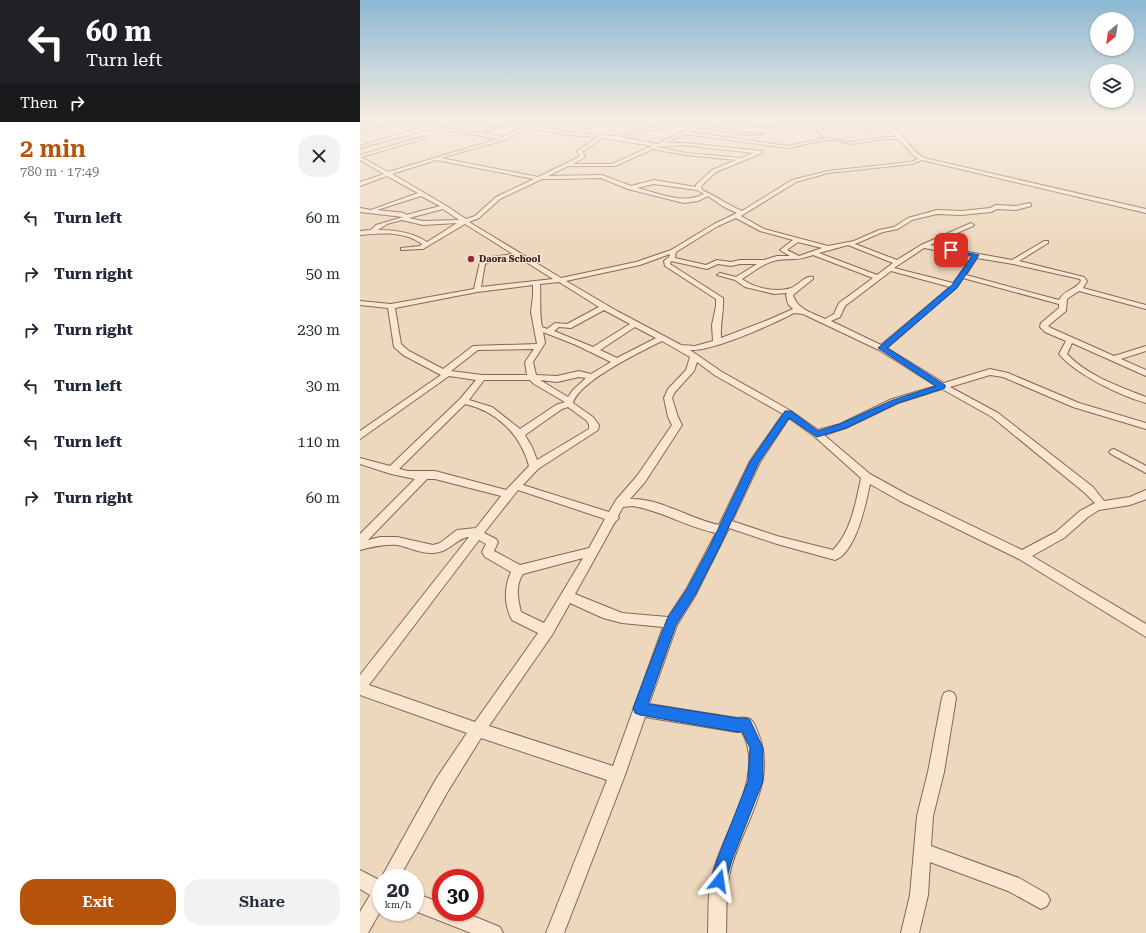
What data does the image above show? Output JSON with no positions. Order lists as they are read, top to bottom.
{
  "places": ["Daora School"],
  "north": "bottom left",
  "page": {
    "turn": ["60 m", "Turn left"],
    "then": "Then",
    "heading": ["2 min", "780 m · 17:49"],
    "list": [
      {
        "name": "Turn left",
        "value": "60 m"
      },
      {
        "name": "Turn right",
        "value": "50 m"
      },
      {
        "name": "Turn right",
        "value": "230 m"
      },
      {
        "name": "Turn left",
        "value": "30 m"
      },
      {
        "name": "Turn left",
        "value": "110 m"
      },
      {
        "name": "Turn right",
        "value": "60 m"
      }
    ],
    "speed": "20 km/h",
    "limit": "30",
    "buttons": ["Exit", "Share"]
  }
}
